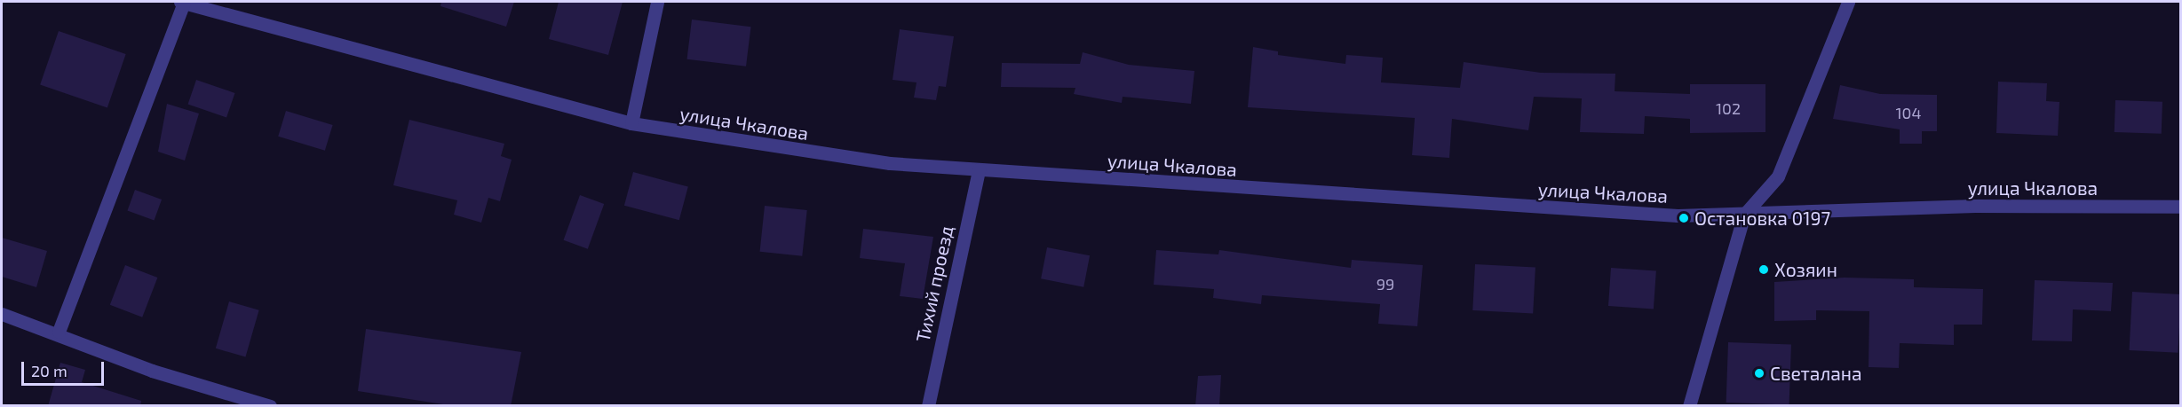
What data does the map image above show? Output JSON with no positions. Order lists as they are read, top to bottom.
{
  "streets": {
    "street": ["улица Чкалова", "Тихий проезд"]
  },
  "crossings": [
    ["улица Чкалова", "Тихий проезд"]
  ],
  "places": ["Остановка 0197", "Хозяин", "Светалана"],
  "house_numbers": ["102", "104", "99"],
  "scale_bar": "20 m"
}
